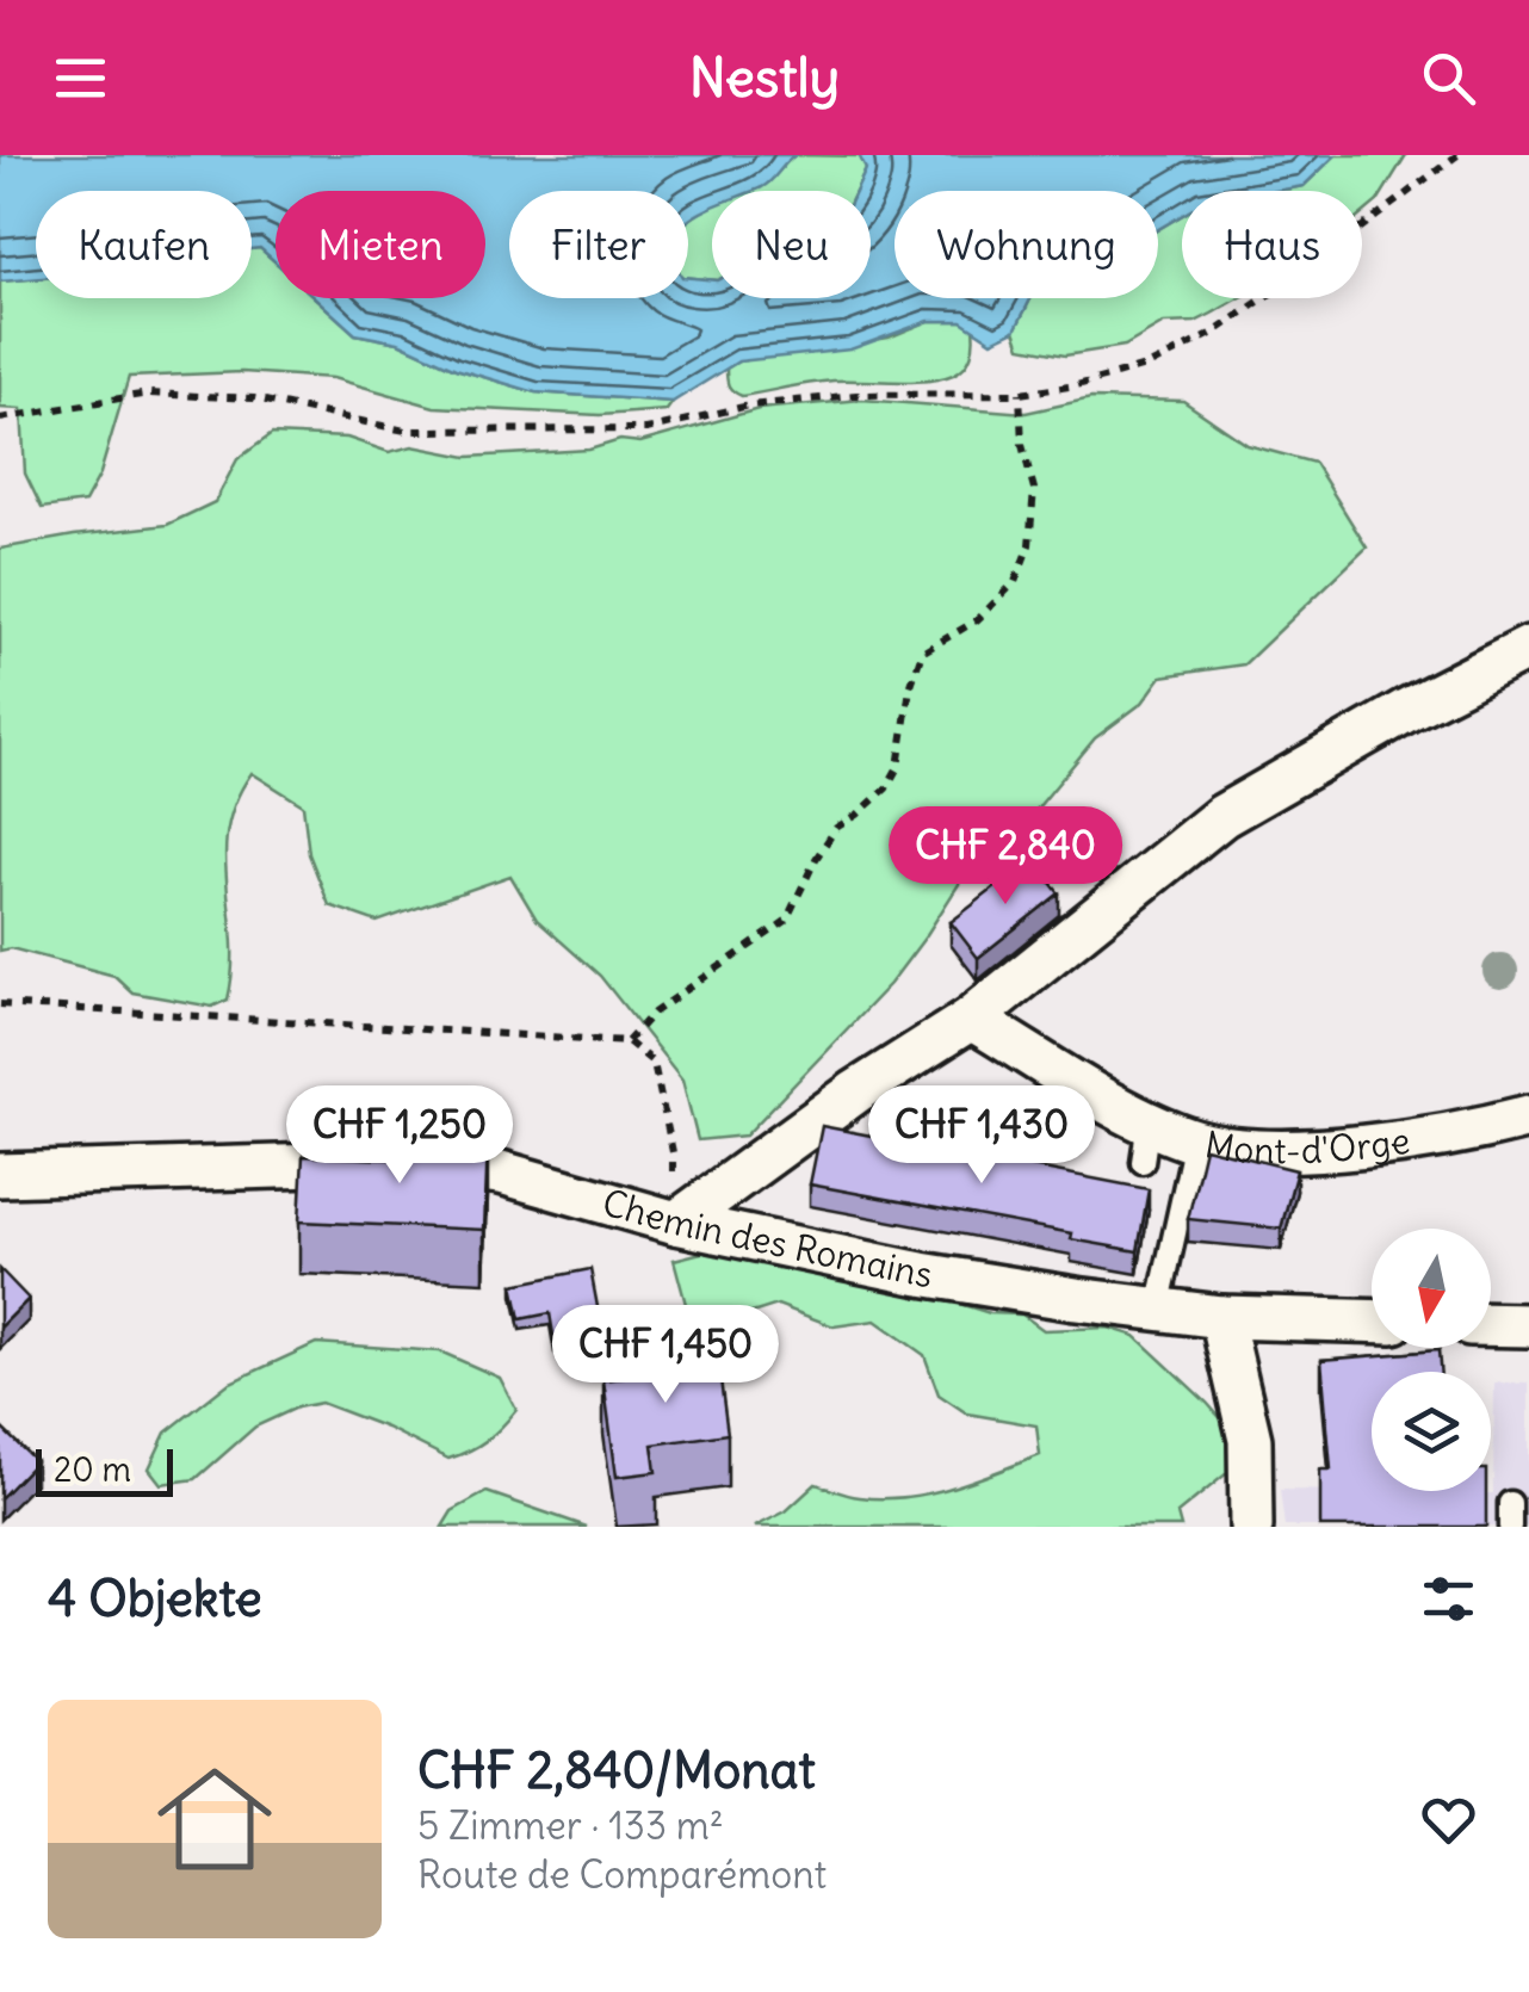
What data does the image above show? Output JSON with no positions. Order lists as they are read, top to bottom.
{
  "streets": {
    "street": ["Mont-d'Orge", "Chemin des Romains"]
  },
  "scale_bar": "20 m",
  "north": "bottom",
  "page": {
    "header": "Nestly",
    "chip": [
      "Kaufen",
      "Mieten",
      "Filter",
      "Neu",
      "Wohnung",
      "Haus"
    ],
    "price": [
      "CHF 2,840",
      "CHF 1,250",
      "CHF 1,430",
      "CHF 1,450"
    ],
    "scale": "20 m",
    "heading": "4 Objekte",
    "list": [
      {
        "name": "CHF 2,840/Monat",
        "note": "5 Zimmer · 133 m² · Route de Comparémont"
      }
    ]
  }
}
